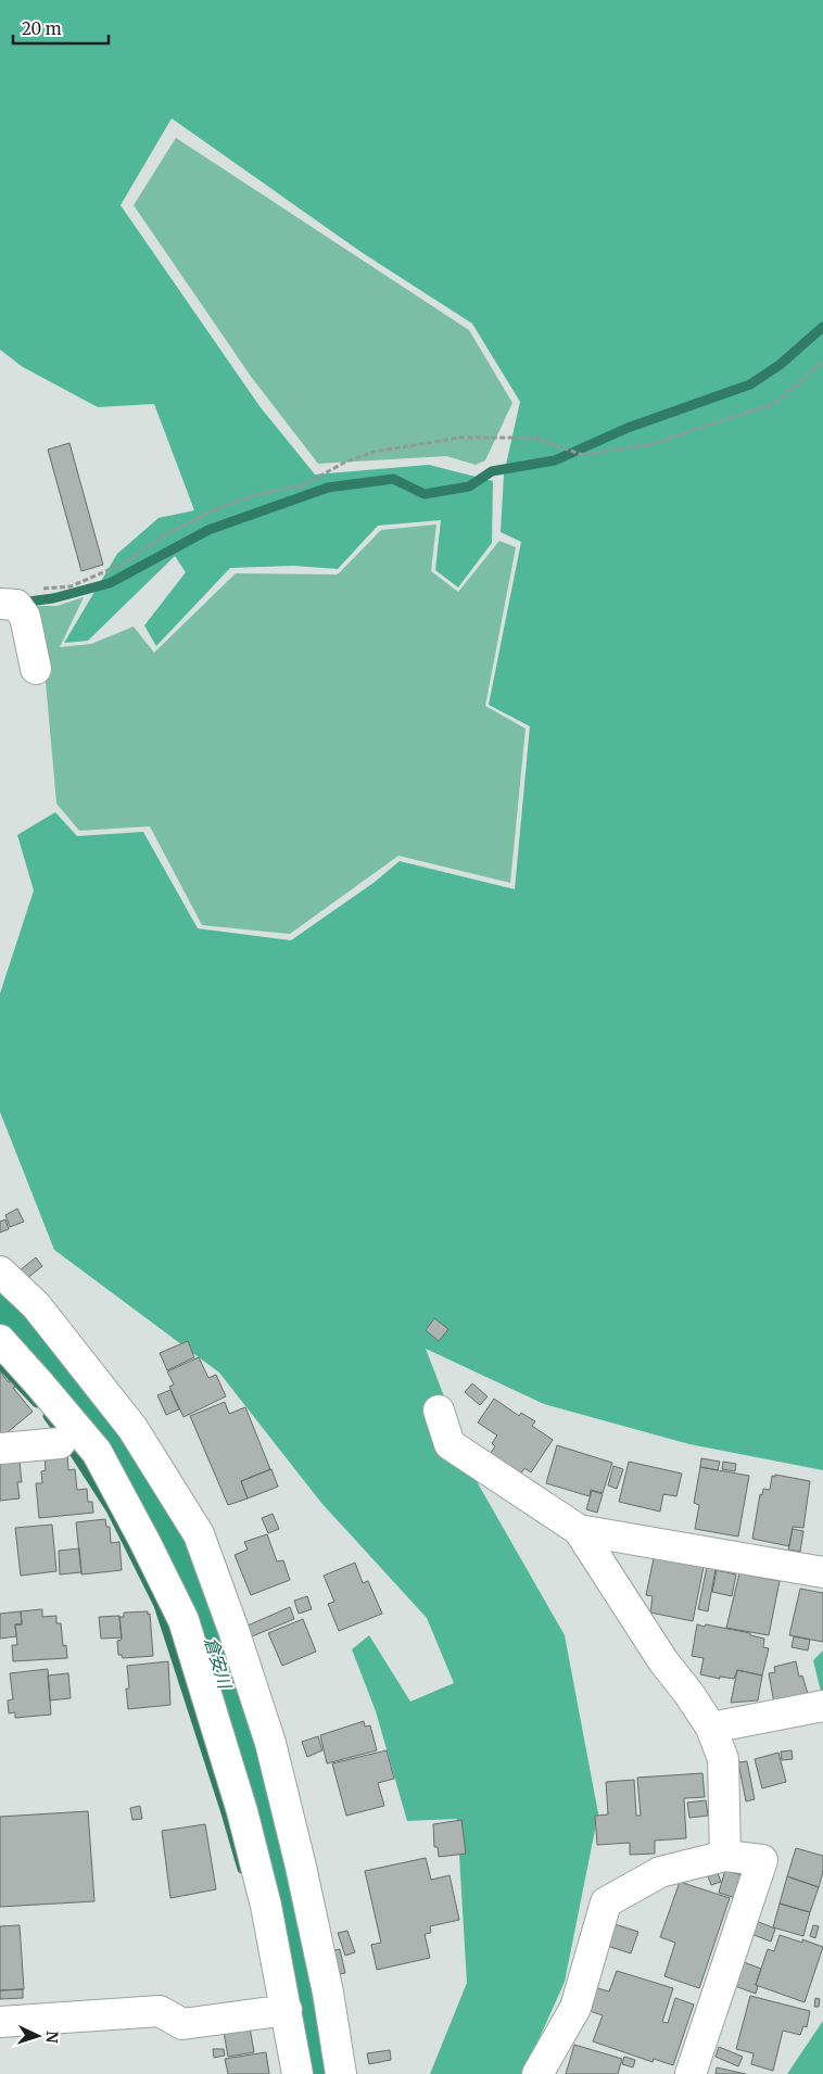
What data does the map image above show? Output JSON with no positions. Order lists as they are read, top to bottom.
{
  "water": ["倉安川"],
  "scale_bar": "20 m",
  "north": "right"
}
